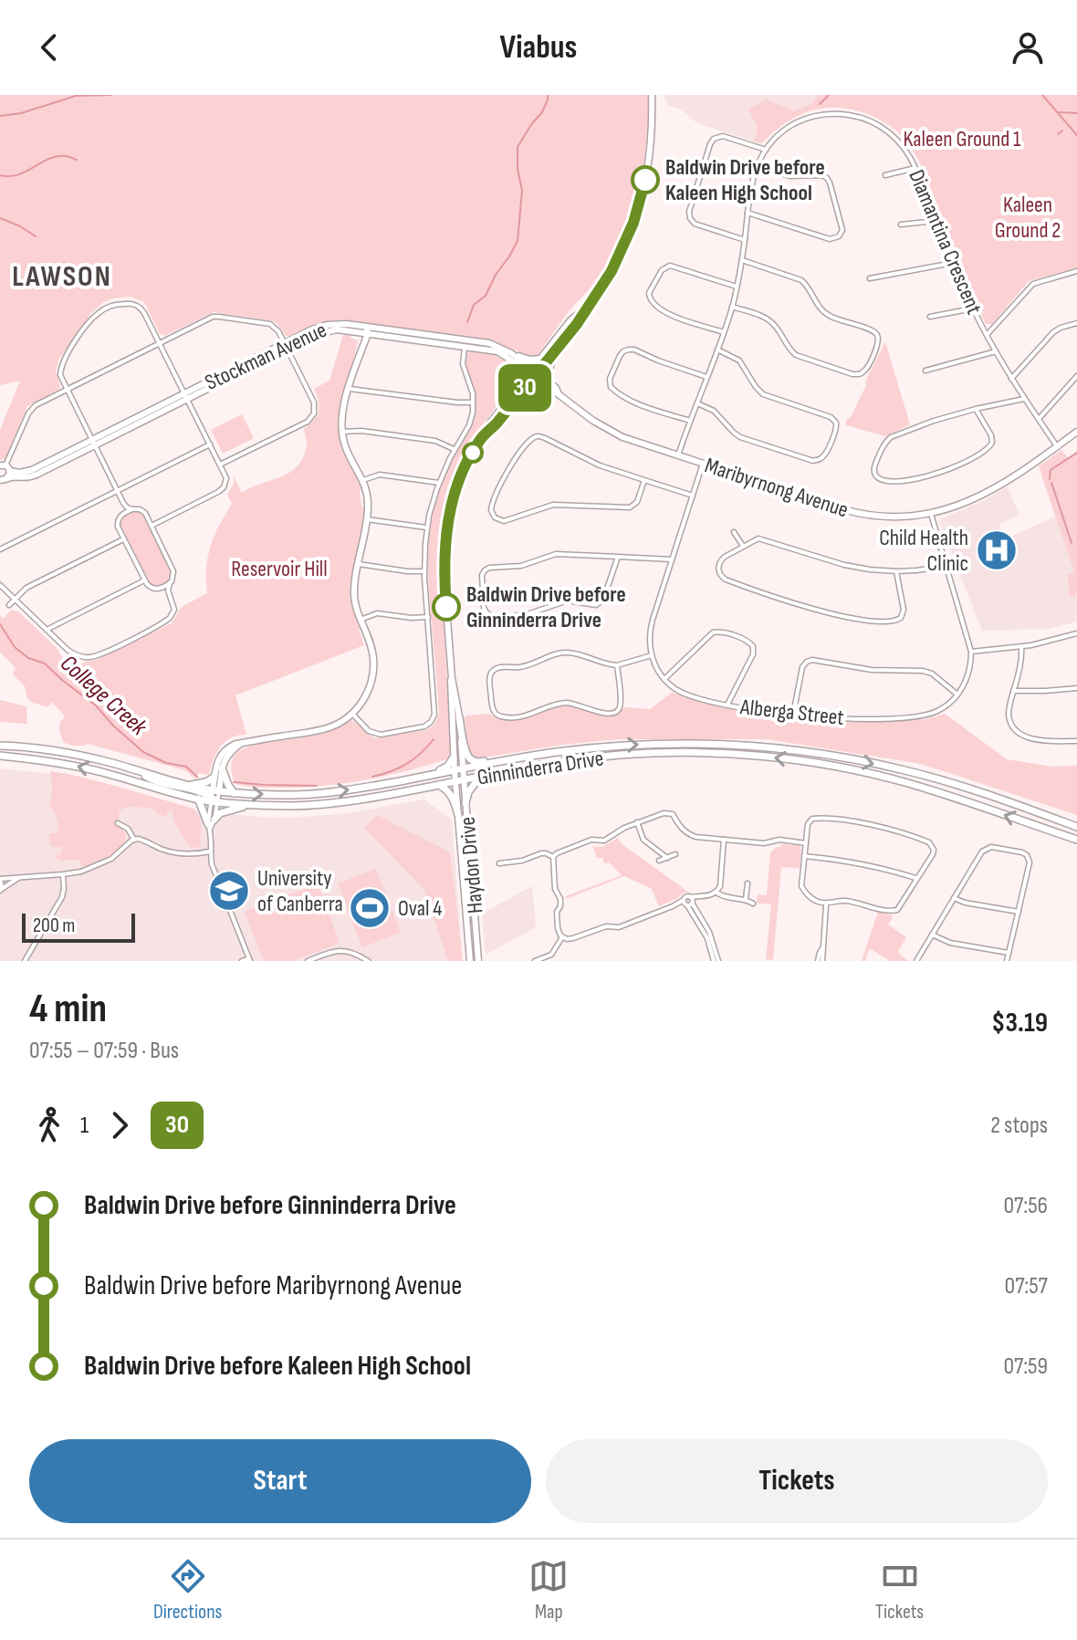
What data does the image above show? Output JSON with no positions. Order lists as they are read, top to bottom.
{
  "streets": {
    "main road": ["Ginninderra Drive"],
    "street": [
      "Diamantina Crescent",
      "Stockman Avenue",
      "Maribyrnong Avenue",
      "Alberga Street",
      "Haydon Drive"
    ]
  },
  "crossings": [
    ["Diamantina Crescent", "Maribyrnong Avenue"],
    ["Stockman Avenue", "Maribyrnong Avenue"],
    ["Ginninderra Drive", "Haydon Drive"]
  ],
  "districts": ["LAWSON"],
  "water": ["College Creek"],
  "parks": ["Kaleen Ground 1", "Kaleen Ground 2", "Reservoir Hill"],
  "places": {
    "other": ["Baldwin Drive before Kaleen High School", "Baldwin Drive before Ginninderra Drive"],
    "hospital": ["Child Health Clinic"],
    "school or university": ["University of Canberra"],
    "sports": ["Oval 4"]
  },
  "lines": ["bus line 30"],
  "scale_bar": "200 m",
  "page": {
    "header": "Viabus",
    "on_map": "30",
    "scale": "200 m",
    "heading": ["4 min", "07:55 – 07:59 · Bus", "$3.19"],
    "legs": ["1", "30", "2 stops"],
    "list": [
      {
        "name": "Baldwin Drive before Ginninderra Drive",
        "value": "07:56"
      },
      {
        "name": "Baldwin Drive before Maribyrnong Avenue",
        "value": "07:57"
      },
      {
        "name": "Baldwin Drive before Kaleen High School",
        "value": "07:59"
      }
    ],
    "buttons": ["Start", "Tickets"],
    "tabs": ["Directions", "Map", "Tickets"]
  }
}
